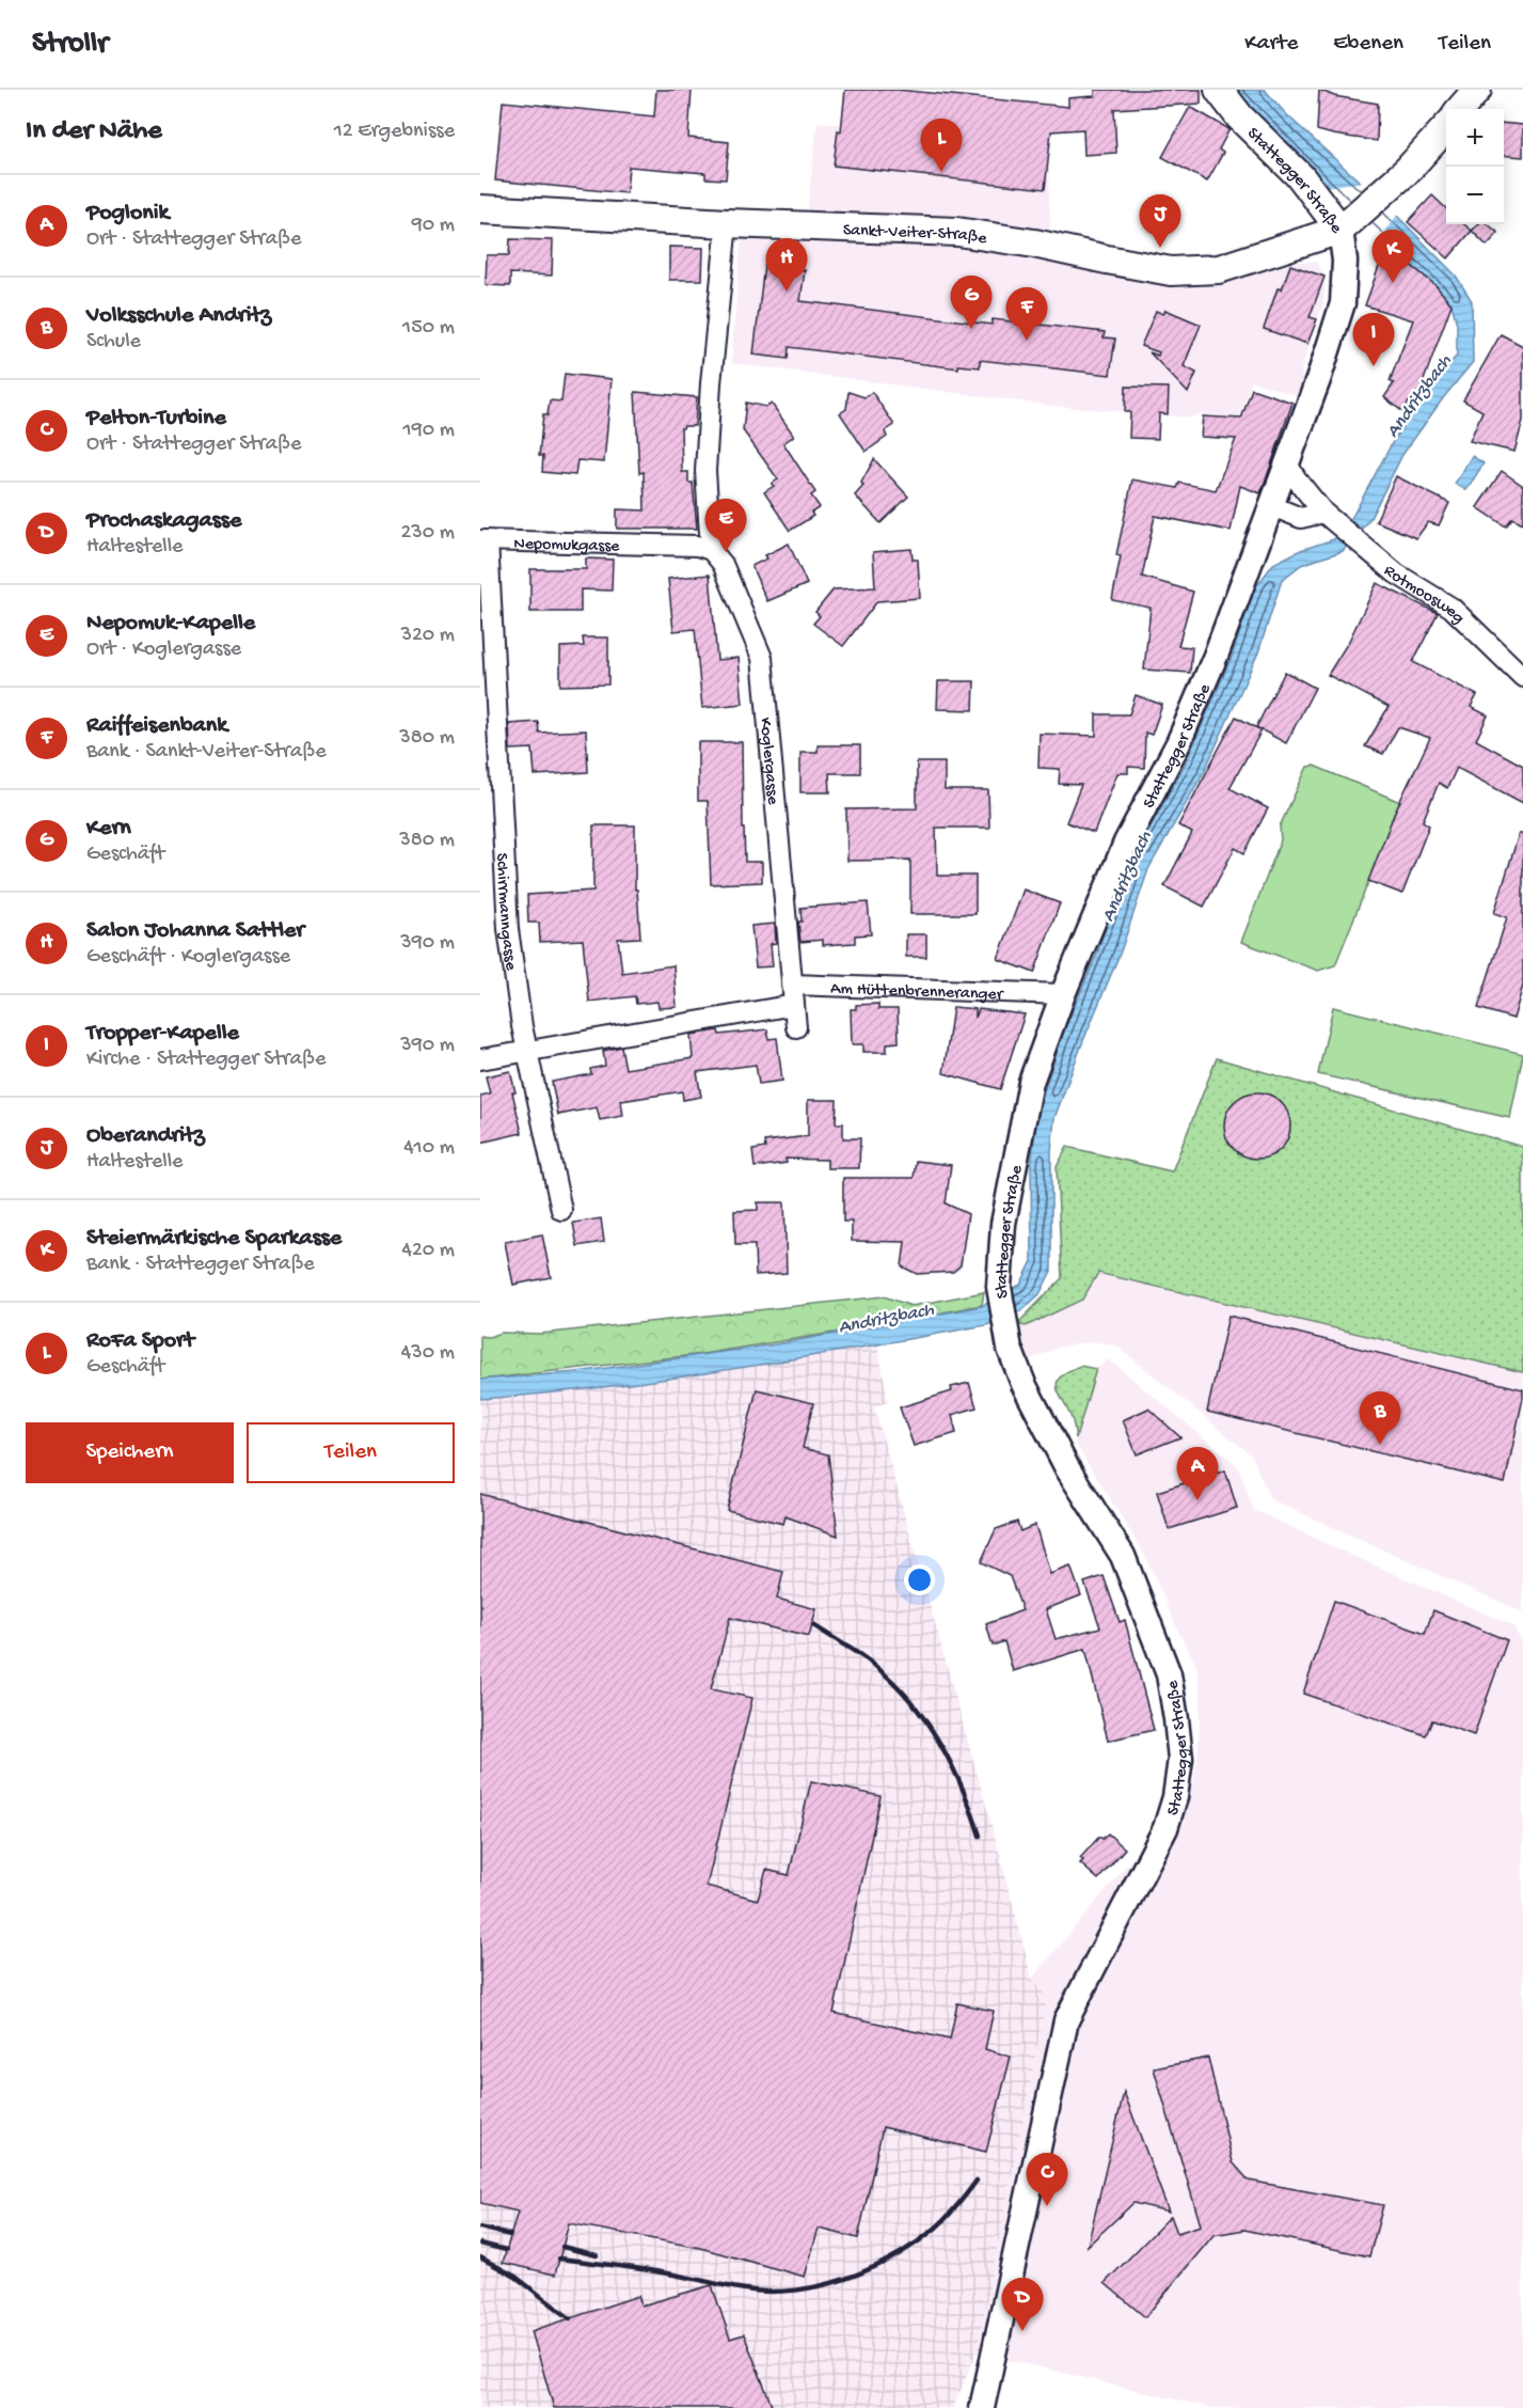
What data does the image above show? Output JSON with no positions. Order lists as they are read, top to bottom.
{
  "streets": {
    "main road": ["Stattegger Straße", "Sankt-Veiter-Straße"],
    "street": [
      "Nepomukgasse",
      "Rotmoosweg",
      "Koglergasse",
      "Schirrmanngasse",
      "Am Hüttenbrenneranger"
    ]
  },
  "crossings": [
    ["Stattegger Straße", "Sankt-Veiter-Straße"],
    ["Stattegger Straße", "Rotmoosweg"],
    ["Stattegger Straße", "Am Hüttenbrenneranger"],
    ["Nepomukgasse", "Koglergasse"],
    ["Nepomukgasse", "Schirrmanngasse"],
    ["Koglergasse", "Am Hüttenbrenneranger"]
  ],
  "water": ["Andritzbach"],
  "page": {
    "header": "Strollr",
    "nav": ["Karte", "Ebenen", "Teilen"],
    "heading": ["In der Nähe", "12 Ergebnisse"],
    "map_buttons": ["+", "−"],
    "pins": [
      "L",
      "J",
      "K",
      "H",
      "G",
      "F",
      "I",
      "E",
      "B",
      "A",
      "C",
      "D"
    ],
    "list": [
      {
        "mark": "A",
        "name": "Poglonik",
        "note": "Ort · Stattegger Straße",
        "value": "90 m"
      },
      {
        "mark": "B",
        "name": "Volksschule Andritz",
        "note": "Schule",
        "value": "150 m"
      },
      {
        "mark": "C",
        "name": "Pelton-Turbine",
        "note": "Ort · Stattegger Straße",
        "value": "190 m"
      },
      {
        "mark": "D",
        "name": "Prochaskagasse",
        "note": "Haltestelle",
        "value": "230 m"
      },
      {
        "mark": "E",
        "name": "Nepomuk-Kapelle",
        "note": "Ort · Koglergasse",
        "value": "320 m"
      },
      {
        "mark": "F",
        "name": "Raiffeisenbank",
        "note": "Bank · Sankt-Veiter-Straße",
        "value": "380 m"
      },
      {
        "mark": "G",
        "name": "Kern",
        "note": "Geschäft",
        "value": "380 m"
      },
      {
        "mark": "H",
        "name": "Salon Johanna Sattler",
        "note": "Geschäft · Koglergasse",
        "value": "390 m"
      },
      {
        "mark": "I",
        "name": "Tropper-Kapelle",
        "note": "Kirche · Stattegger Straße",
        "value": "390 m"
      },
      {
        "mark": "J",
        "name": "Oberandritz",
        "note": "Haltestelle",
        "value": "410 m"
      },
      {
        "mark": "K",
        "name": "Steiermärkische Sparkasse",
        "note": "Bank · Stattegger Straße",
        "value": "420 m"
      },
      {
        "mark": "L",
        "name": "RoFa Sport",
        "note": "Geschäft",
        "value": "430 m"
      }
    ],
    "buttons": ["Speichern", "Teilen"]
  }
}
